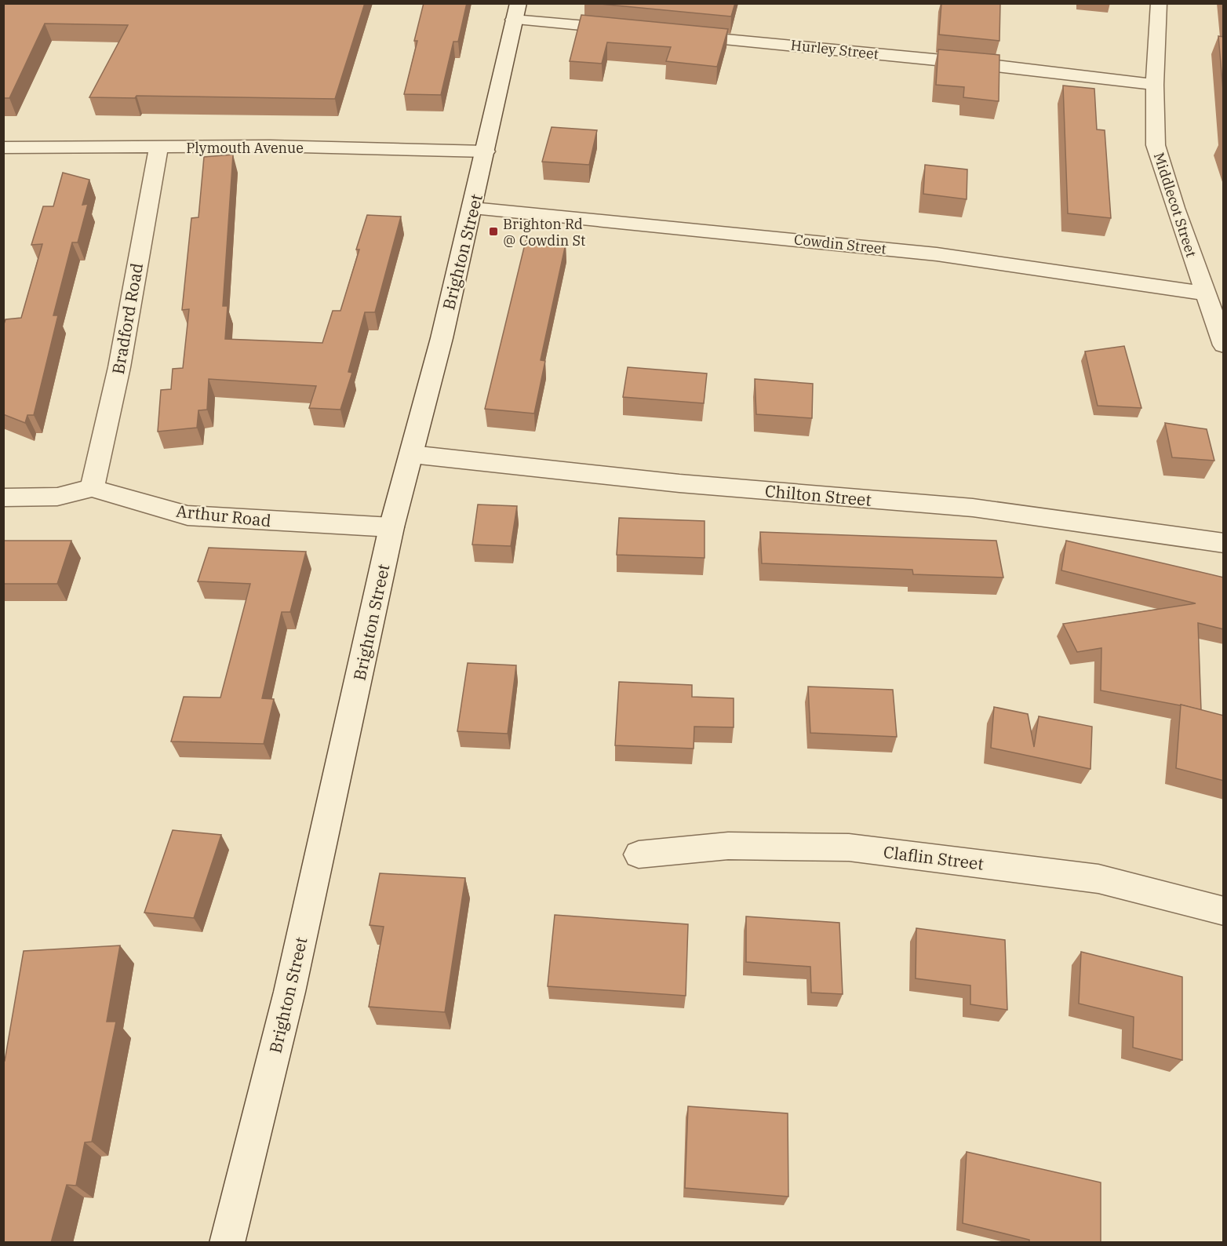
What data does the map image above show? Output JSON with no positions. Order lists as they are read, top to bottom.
{
  "streets": {
    "street": [
      "Hurley Street",
      "Plymouth Avenue",
      "Middlecot Street",
      "Cowdin Street",
      "Brighton Street",
      "Bradford Road",
      "Chilton Street",
      "Arthur Road",
      "Claflin Street"
    ]
  },
  "crossings": [
    ["Hurley Street", "Middlecot Street"],
    ["Plymouth Avenue", "Brighton Street"],
    ["Plymouth Avenue", "Bradford Road"],
    ["Middlecot Street", "Cowdin Street"],
    ["Cowdin Street", "Brighton Street"],
    ["Brighton Street", "Chilton Street"],
    ["Brighton Street", "Arthur Road"],
    ["Bradford Road", "Arthur Road"]
  ],
  "places": {
    "transit": ["Brighton Rd @ Cowdin St"]
  }
}
